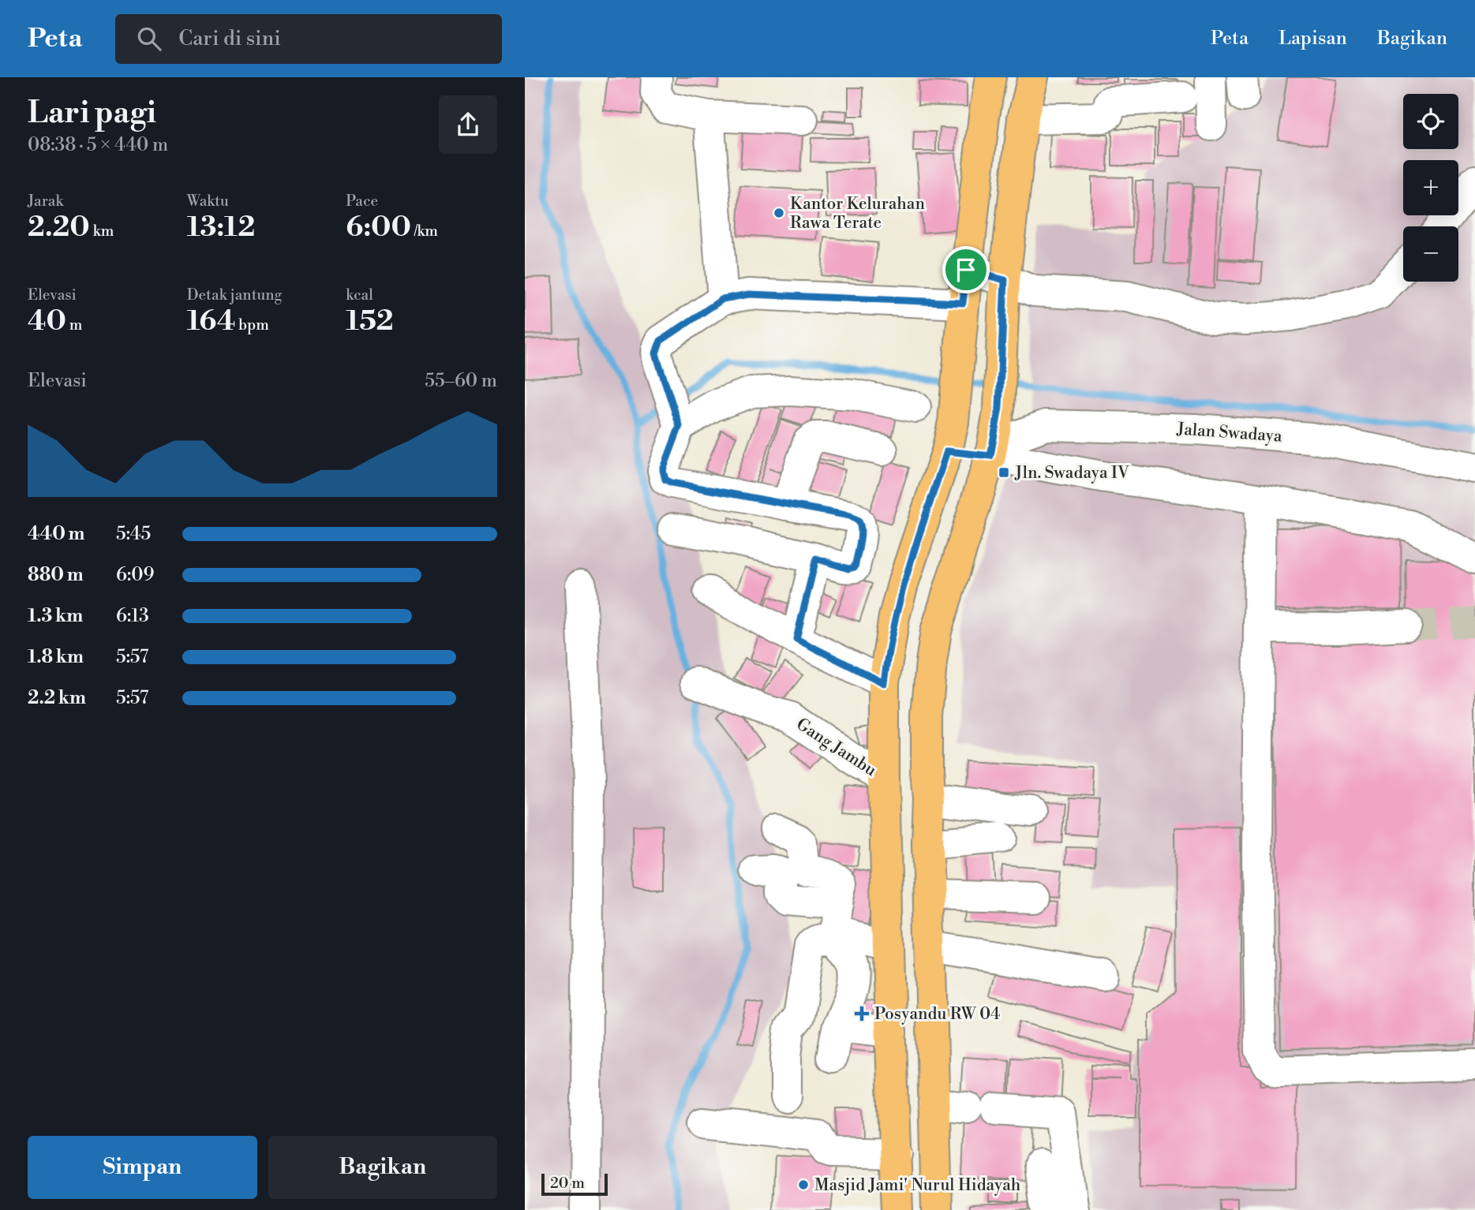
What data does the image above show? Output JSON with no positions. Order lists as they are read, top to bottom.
{
  "streets": {
    "street": ["Jalan Swadaya", "Gang Jambu"]
  },
  "places": {
    "other": ["Kantor Kelurahan Rawa Terate", "Masjid Jami' Nurul Hidayah"],
    "transit": ["Jln. Swadaya IV"],
    "health": ["Posyandu RW 04"]
  },
  "scale_bar": "20 m",
  "page": {
    "header": "Peta",
    "search": "Cari di sini",
    "nav": ["Peta", "Lapisan", "Bagikan"],
    "heading": ["Lari pagi", "08:38 · 5 × 440 m"],
    "map_buttons": ["+", "−"],
    "stats": [
      ["Jarak", "2.20 km"],
      ["Waktu", "13:12"],
      ["Pace", "6:00 /km"],
      ["Elevasi", "40 m"],
      ["Detak jantung", "164 bpm"],
      ["kcal", "152"]
    ],
    "chart": ["Elevasi", "55–60 m"],
    "list": [
      {
        "name": "440 m",
        "note": "5:45"
      },
      {
        "name": "880 m",
        "note": "6:09"
      },
      {
        "name": "1.3 km",
        "note": "6:13"
      },
      {
        "name": "1.8 km",
        "note": "5:57"
      },
      {
        "name": "2.2 km",
        "note": "5:57"
      }
    ],
    "buttons": ["Simpan", "Bagikan"],
    "scale": "20 m"
  }
}
